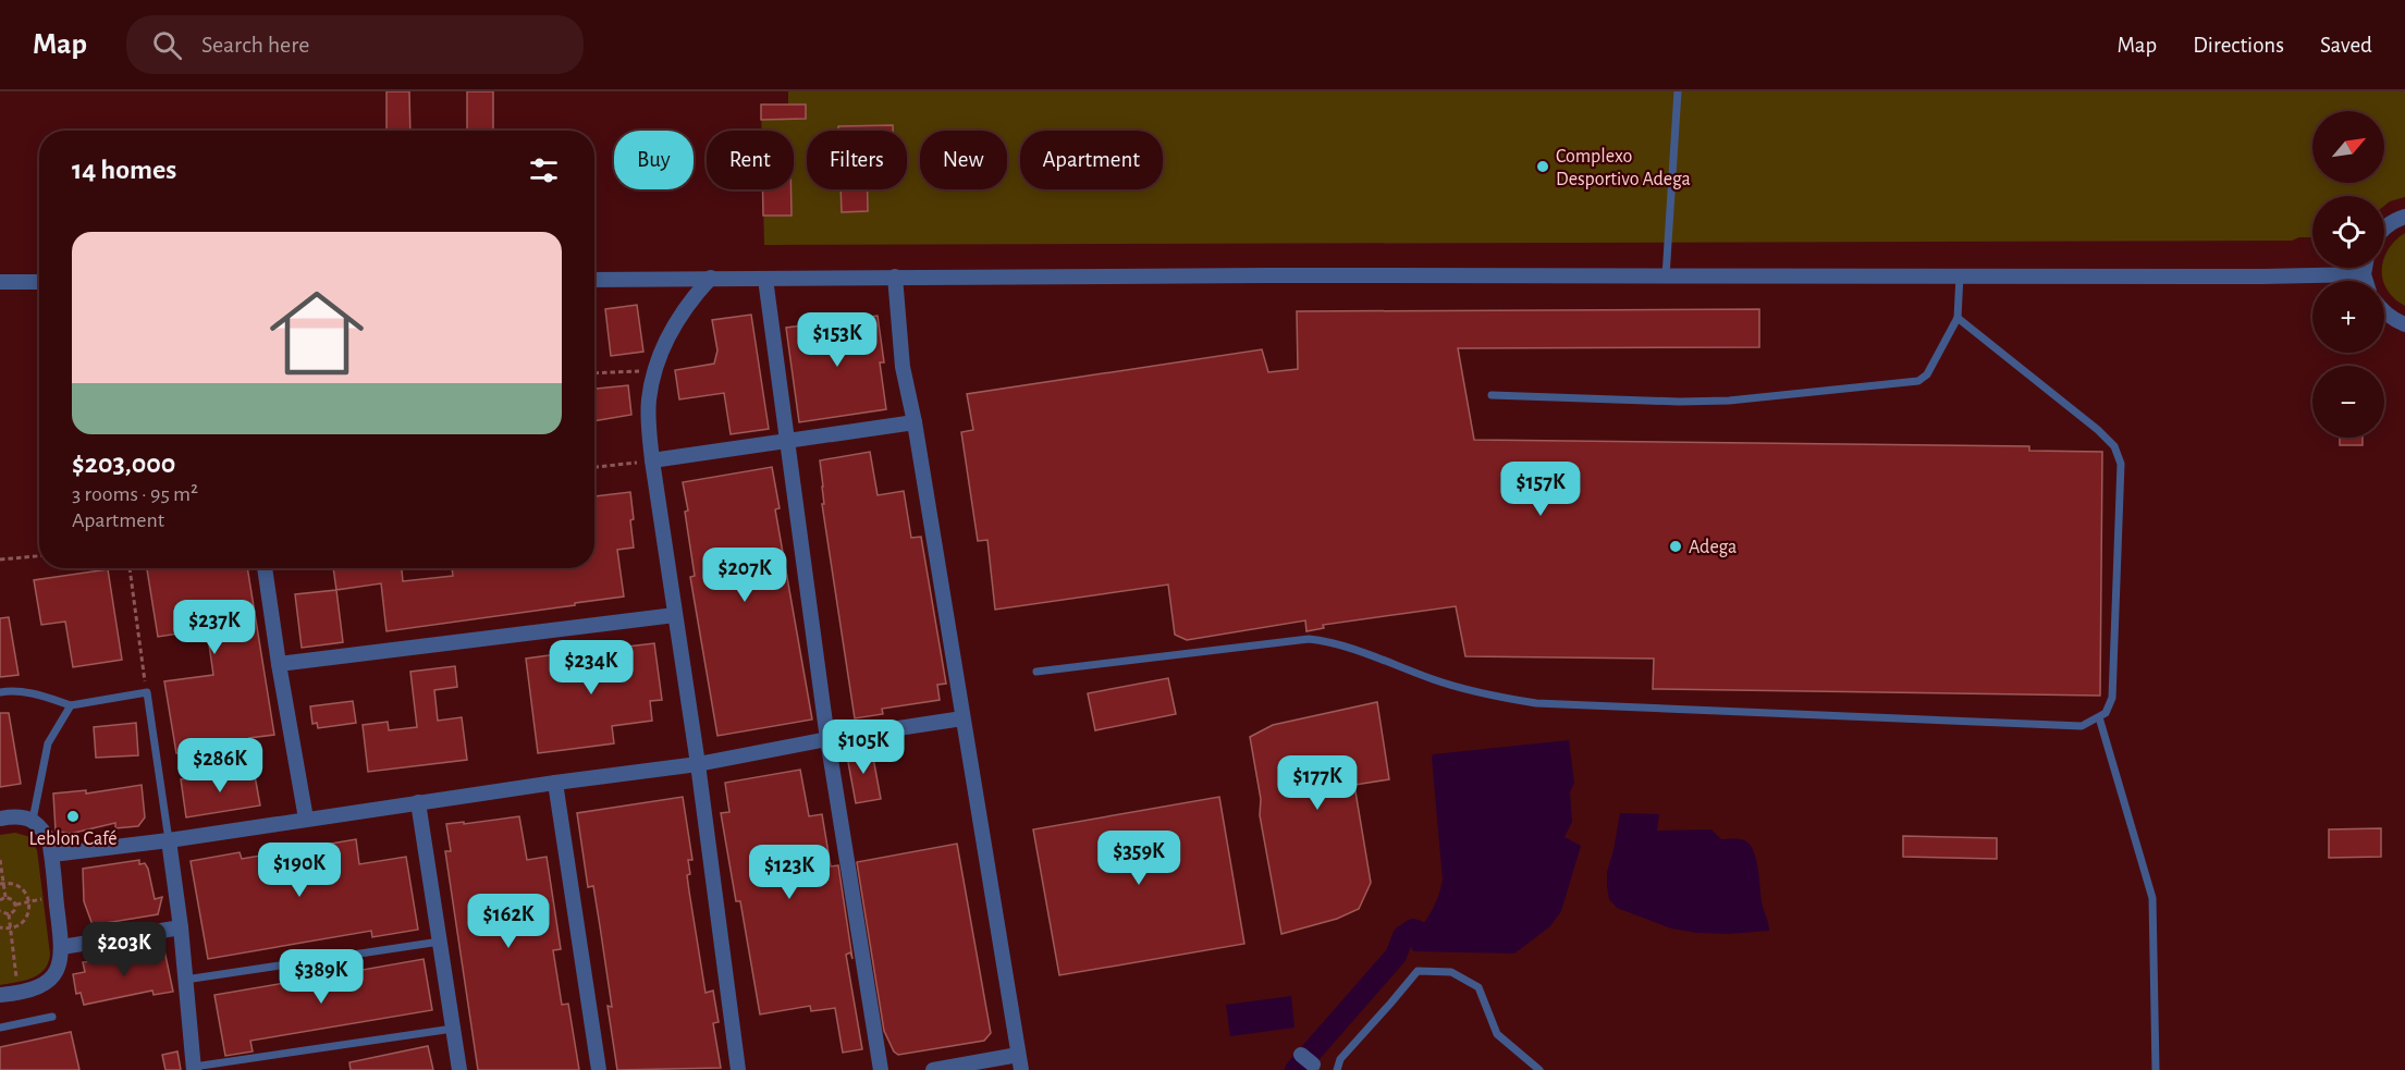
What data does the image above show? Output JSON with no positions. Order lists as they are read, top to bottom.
{
  "places": ["Complexo Desportivo Adega", "Adega", "Leblon Café"],
  "north": "top right",
  "page": {
    "header": "Map",
    "search": "Search here",
    "nav": ["Map", "Directions", "Saved"],
    "map_buttons": ["+", "−"],
    "chip": [
      "Buy",
      "Rent",
      "Filters",
      "New",
      "Apartment"
    ],
    "heading": "14 homes",
    "list": [
      {
        "name": "$203,000",
        "note": "3 rooms · 95 m² · Apartment"
      }
    ],
    "price": [
      "$153K",
      "$157K",
      "$207K",
      "$237K",
      "$234K",
      "$105K",
      "$286K",
      "$177K",
      "$359K",
      "$190K",
      "$123K",
      "$162K",
      "$203K",
      "$389K"
    ]
  }
}
